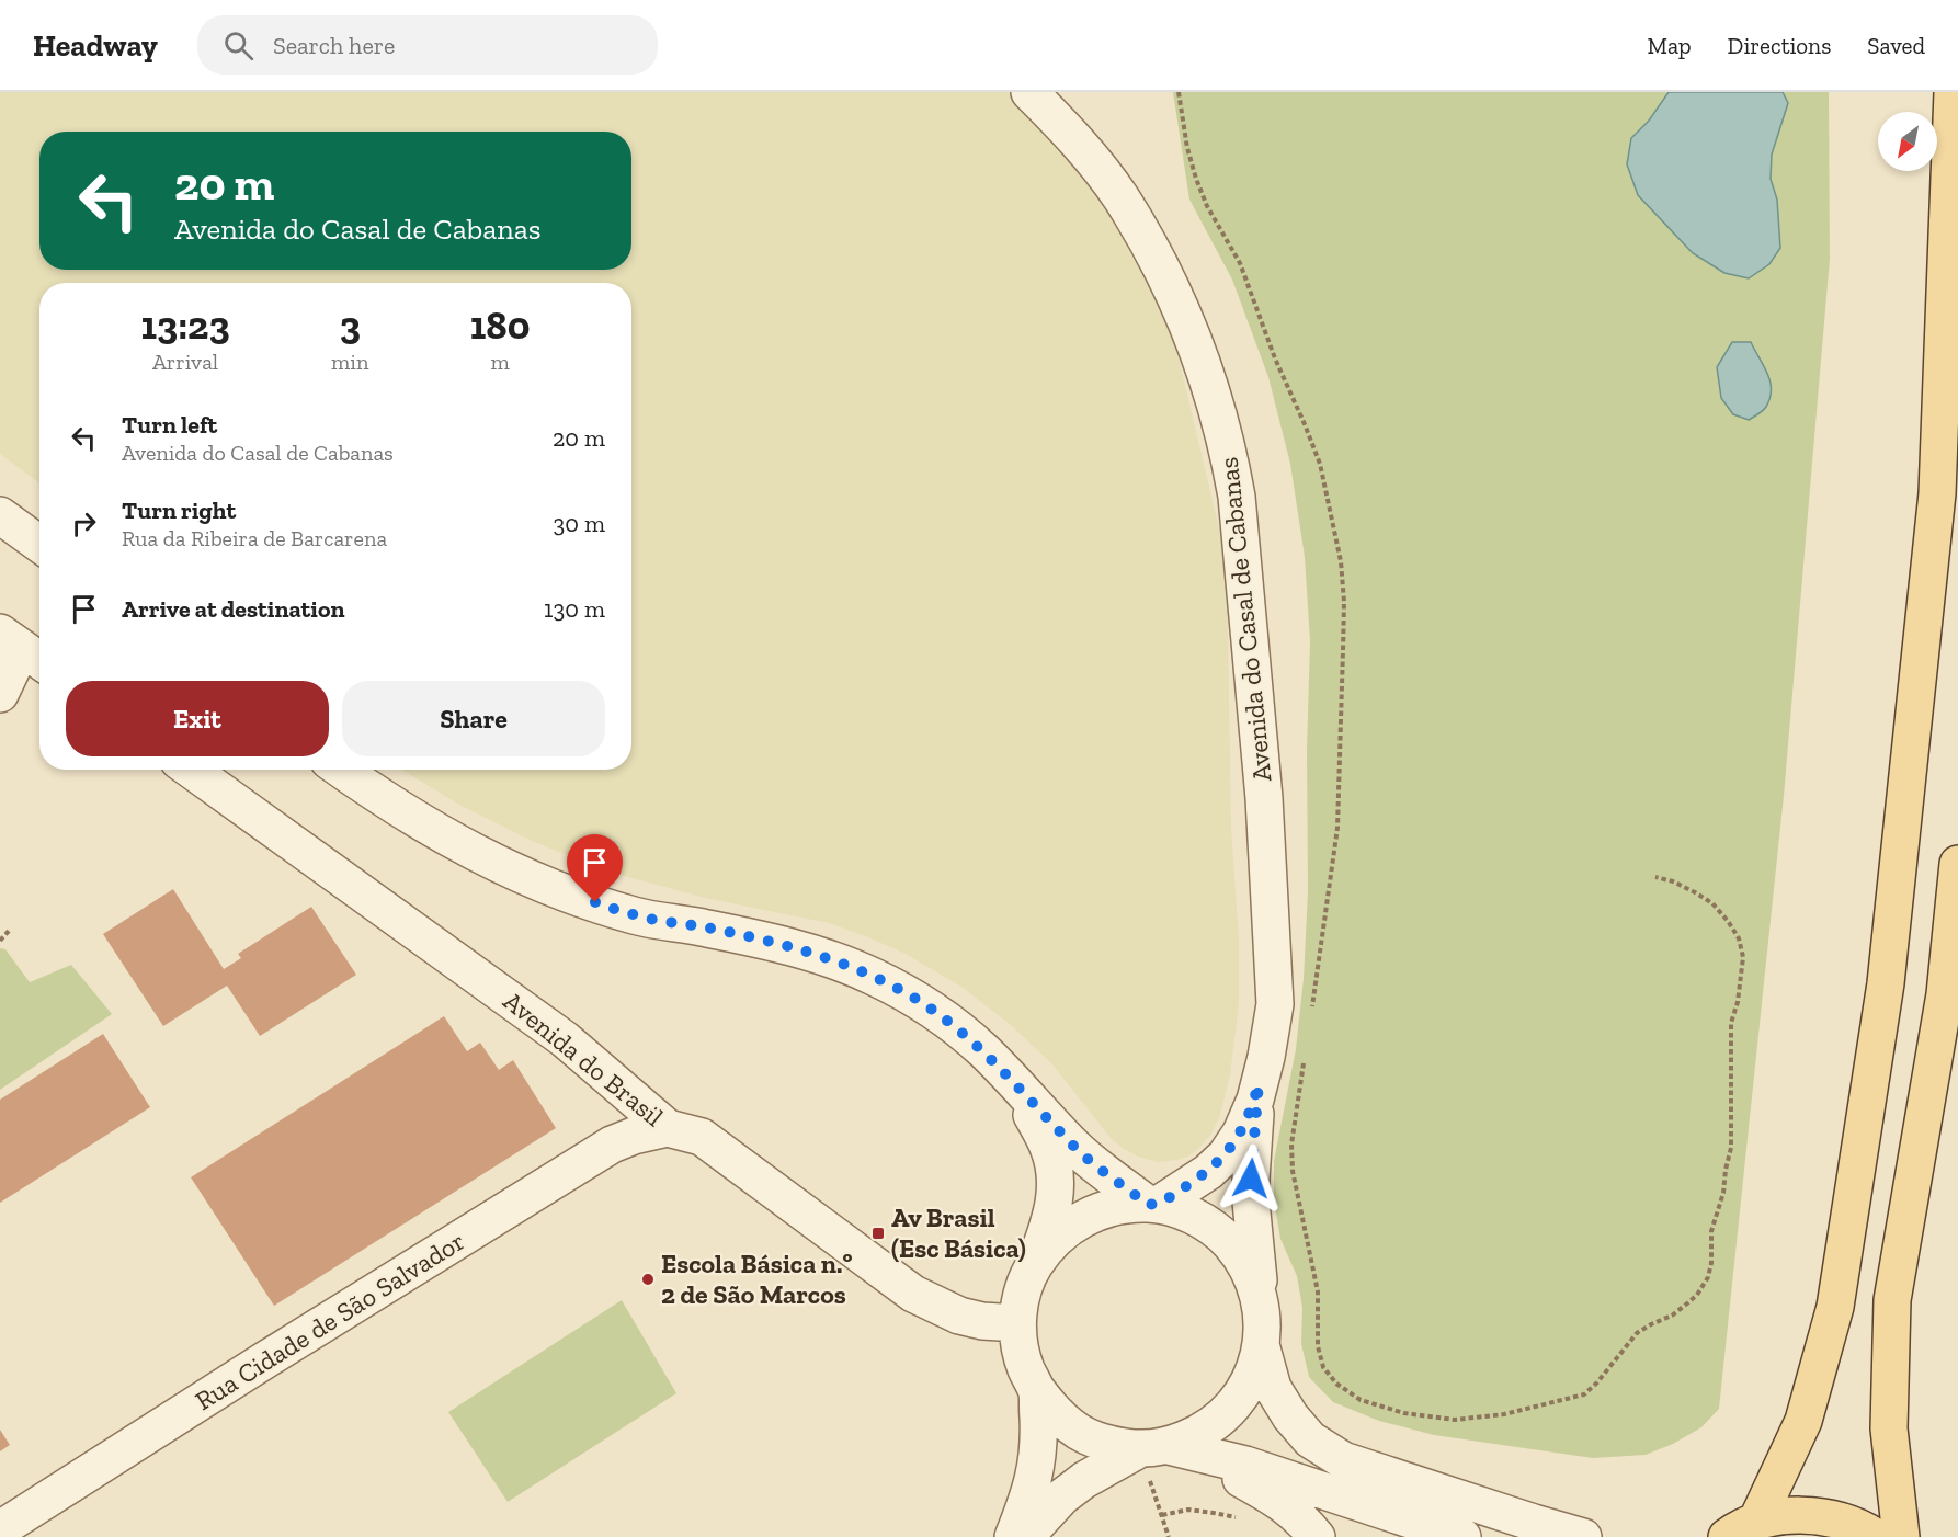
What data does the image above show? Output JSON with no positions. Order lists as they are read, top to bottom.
{
  "streets": {
    "street": ["Avenida do Casal de Cabanas", "Avenida do Brasil", "Rua Cidade de São Salvador"]
  },
  "crossings": [
    ["Avenida do Brasil", "Rua Cidade de São Salvador"]
  ],
  "places": {
    "transit": ["Av Brasil (Esc Básica)"],
    "other": ["Escola Básica n.º 2 de São Marcos"]
  },
  "north": "bottom left",
  "page": {
    "header": "Headway",
    "search": "Search here",
    "nav": ["Map", "Directions", "Saved"],
    "turn": ["20 m", "Avenida do Casal de Cabanas"],
    "eta": [
      "13:23",
      "Arrival",
      "3",
      "min",
      "180",
      "m"
    ],
    "list": [
      {
        "name": "Turn left",
        "note": "Avenida do Casal de Cabanas",
        "value": "20 m"
      },
      {
        "name": "Turn right",
        "note": "Rua da Ribeira de Barcarena",
        "value": "30 m"
      },
      {
        "name": "Arrive at destination",
        "value": "130 m"
      }
    ],
    "buttons": ["Exit", "Share"]
  }
}
